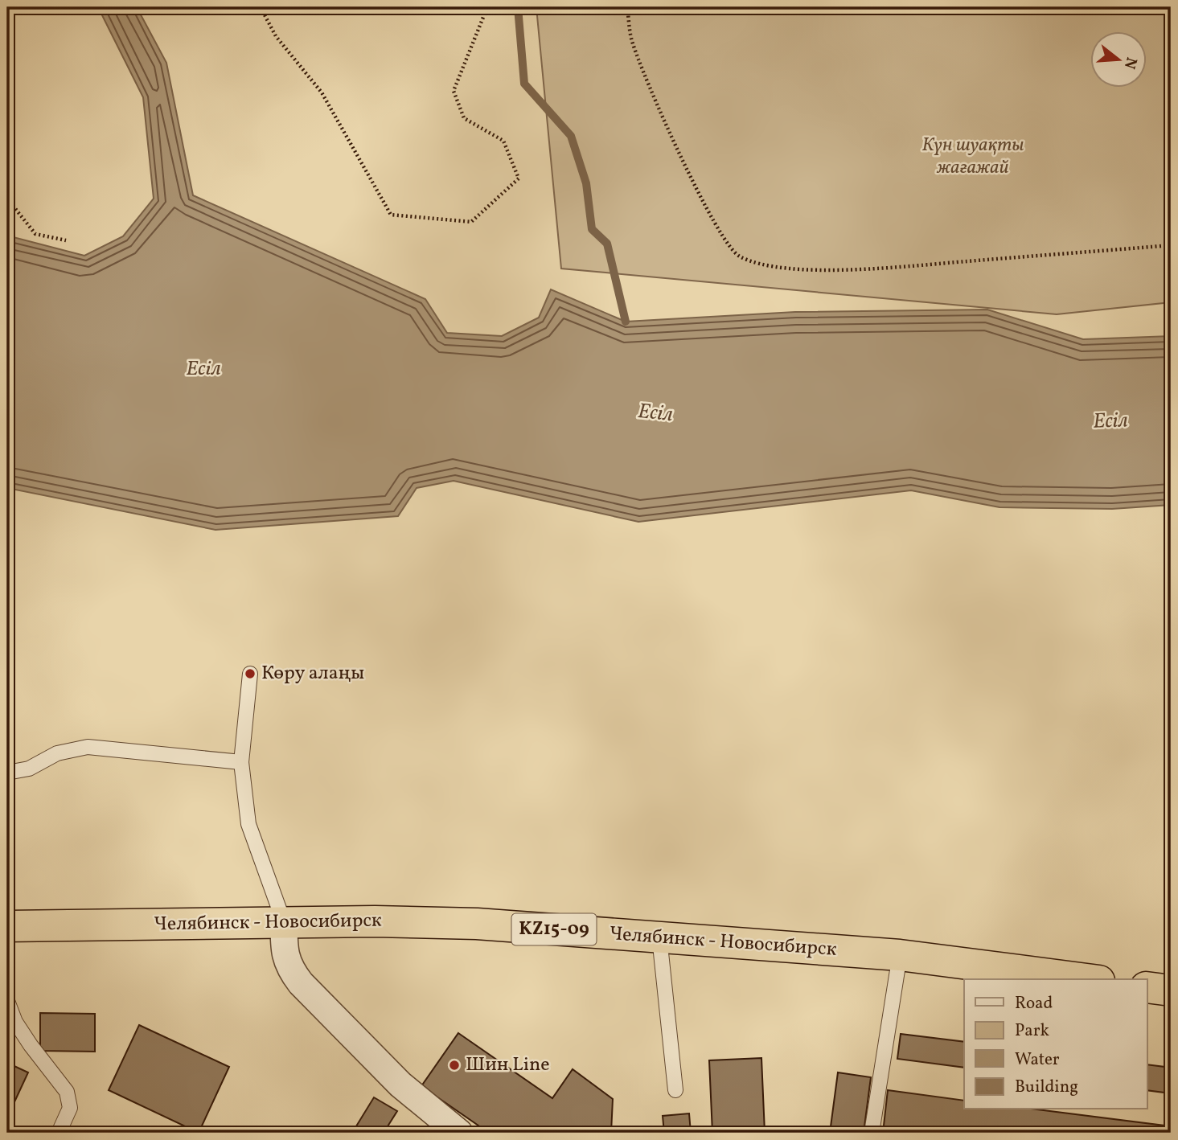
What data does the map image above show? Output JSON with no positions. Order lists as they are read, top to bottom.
{
  "streets": {
    "highway": ["Челябинск - Новосибирск", "KZ15-09"]
  },
  "water": ["Есіл"],
  "parks": ["Күн шуақты жағажай"],
  "places": ["Көру алаңы", "Шин Line"],
  "legend": [
    "Road",
    "Park",
    "Water",
    "Building"
  ],
  "north": "right"
}
